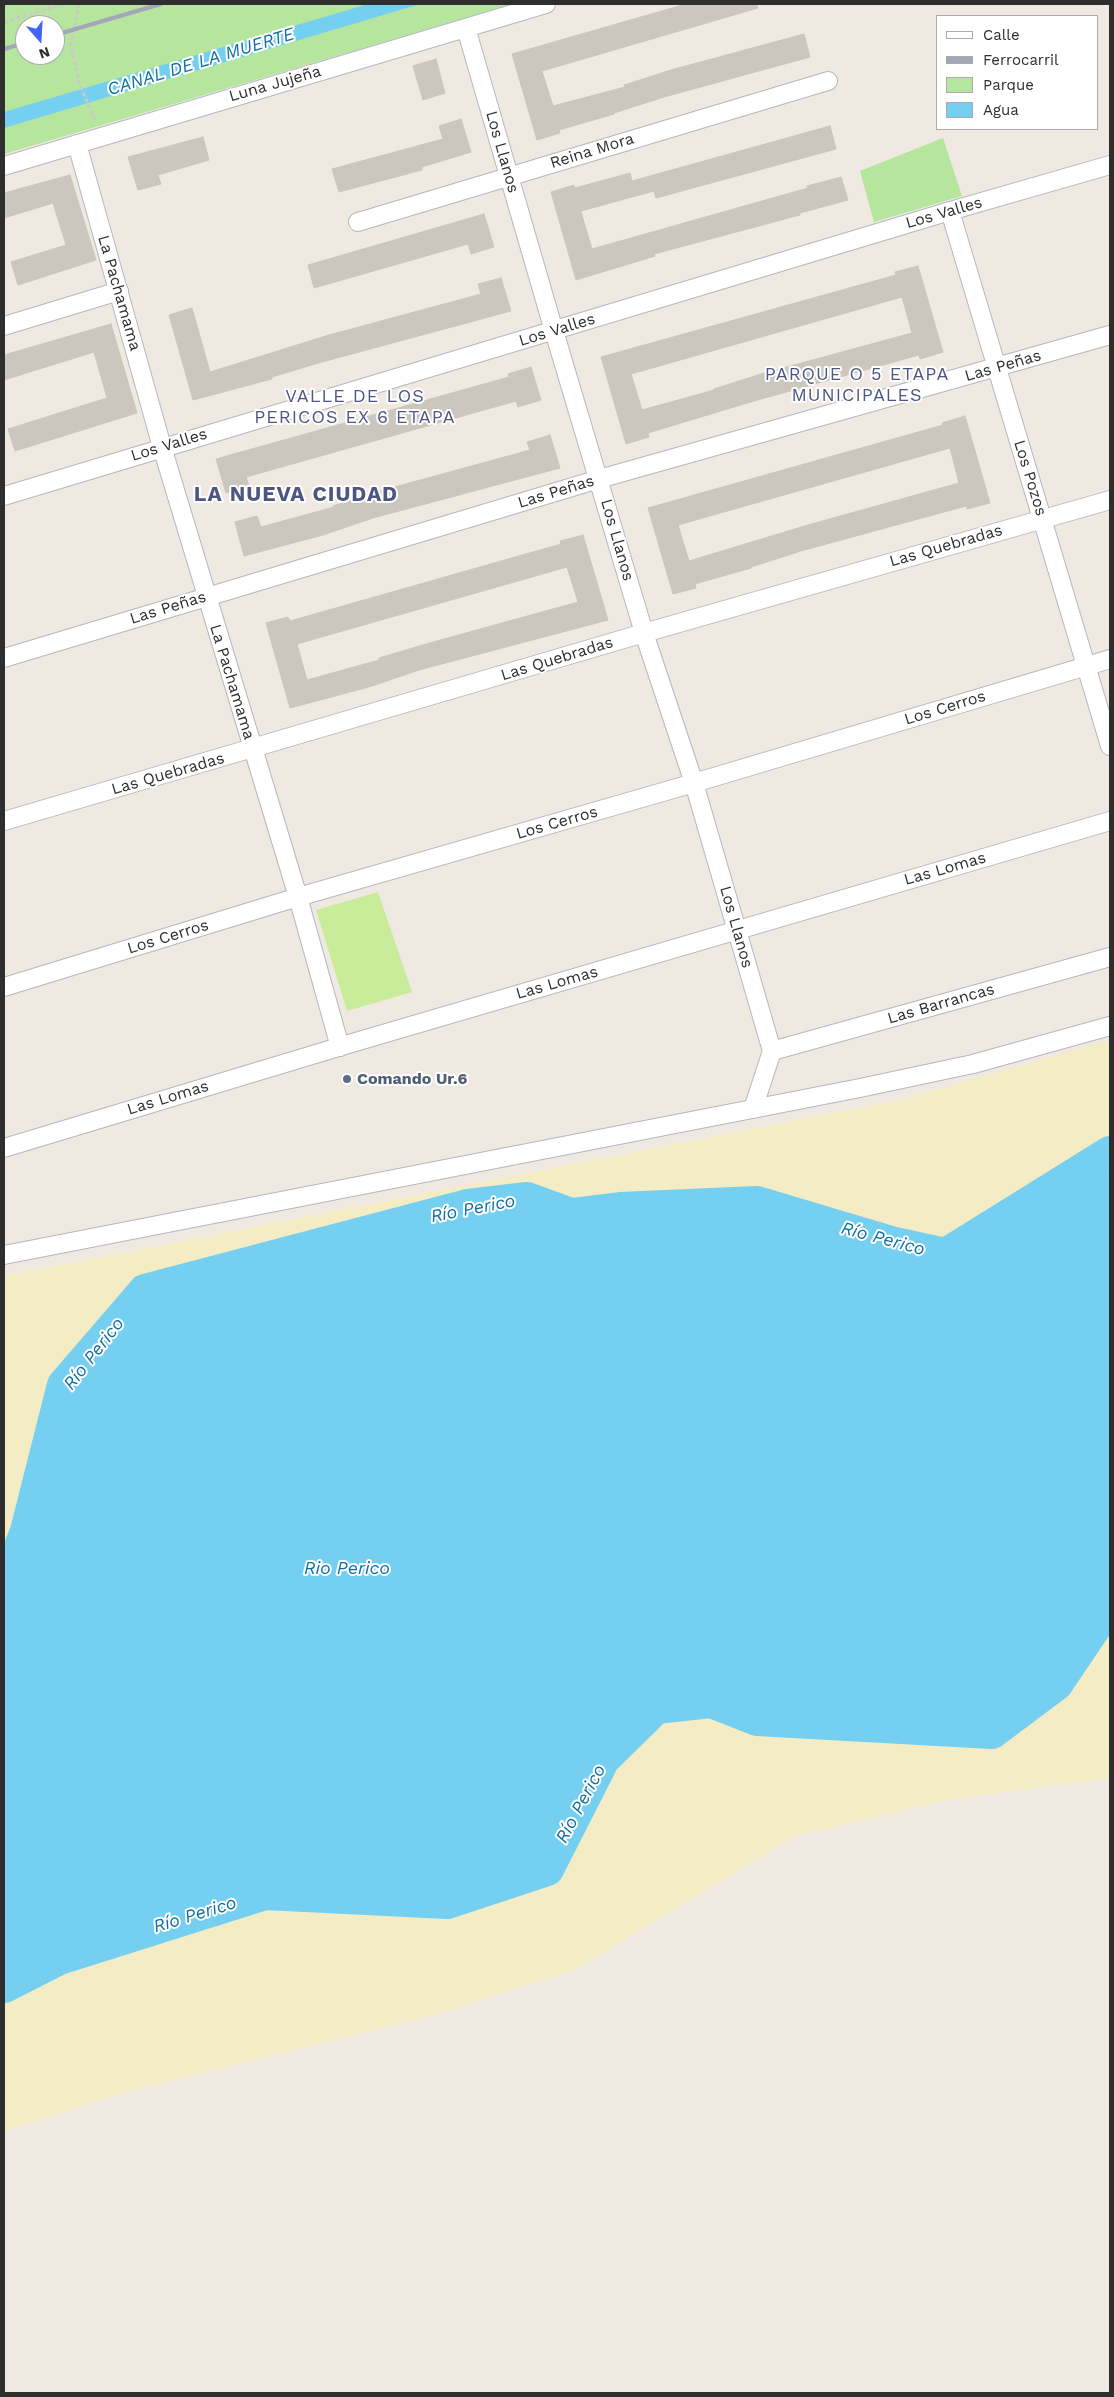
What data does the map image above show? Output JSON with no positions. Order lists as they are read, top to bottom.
{
  "streets": {
    "street": [
      "Luna Jujeña",
      "Reina Mora",
      "Los Llanos",
      "Los Valles",
      "La Pachamama",
      "Las Peñas",
      "Los Pozos",
      "Las Quebradas",
      "Los Cerros",
      "Las Lomas",
      "Las Barrancas"
    ]
  },
  "crossings": [
    ["Luna Jujeña", "Los Llanos"],
    ["Luna Jujeña", "La Pachamama"],
    ["Reina Mora", "Los Llanos"],
    ["Los Llanos", "Los Valles"],
    ["Los Llanos", "Las Peñas"],
    ["Los Llanos", "Las Quebradas"],
    ["Los Llanos", "Los Cerros"],
    ["Los Llanos", "Las Lomas"],
    ["Los Llanos", "Las Barrancas"],
    ["Los Valles", "La Pachamama"],
    ["Los Valles", "Los Pozos"],
    ["La Pachamama", "Las Peñas"],
    ["La Pachamama", "Las Quebradas"],
    ["La Pachamama", "Los Cerros"],
    ["La Pachamama", "Las Lomas"],
    ["Las Peñas", "Los Pozos"],
    ["Los Pozos", "Las Quebradas"],
    ["Los Pozos", "Los Cerros"]
  ],
  "districts": ["PARQUE O 5 ETAPA MUNICIPALES", "VALLE DE LOS PERICOS EX 6 ETAPA", "LA NUEVA CIUDAD"],
  "water": ["CANAL DE LA MUERTE", "Río Perico", "Rio Perico"],
  "places": ["Comando Ur.6"],
  "legend": [
    "Calle",
    "Ferrocarril",
    "Parque",
    "Agua"
  ],
  "north": "bottom"
}
